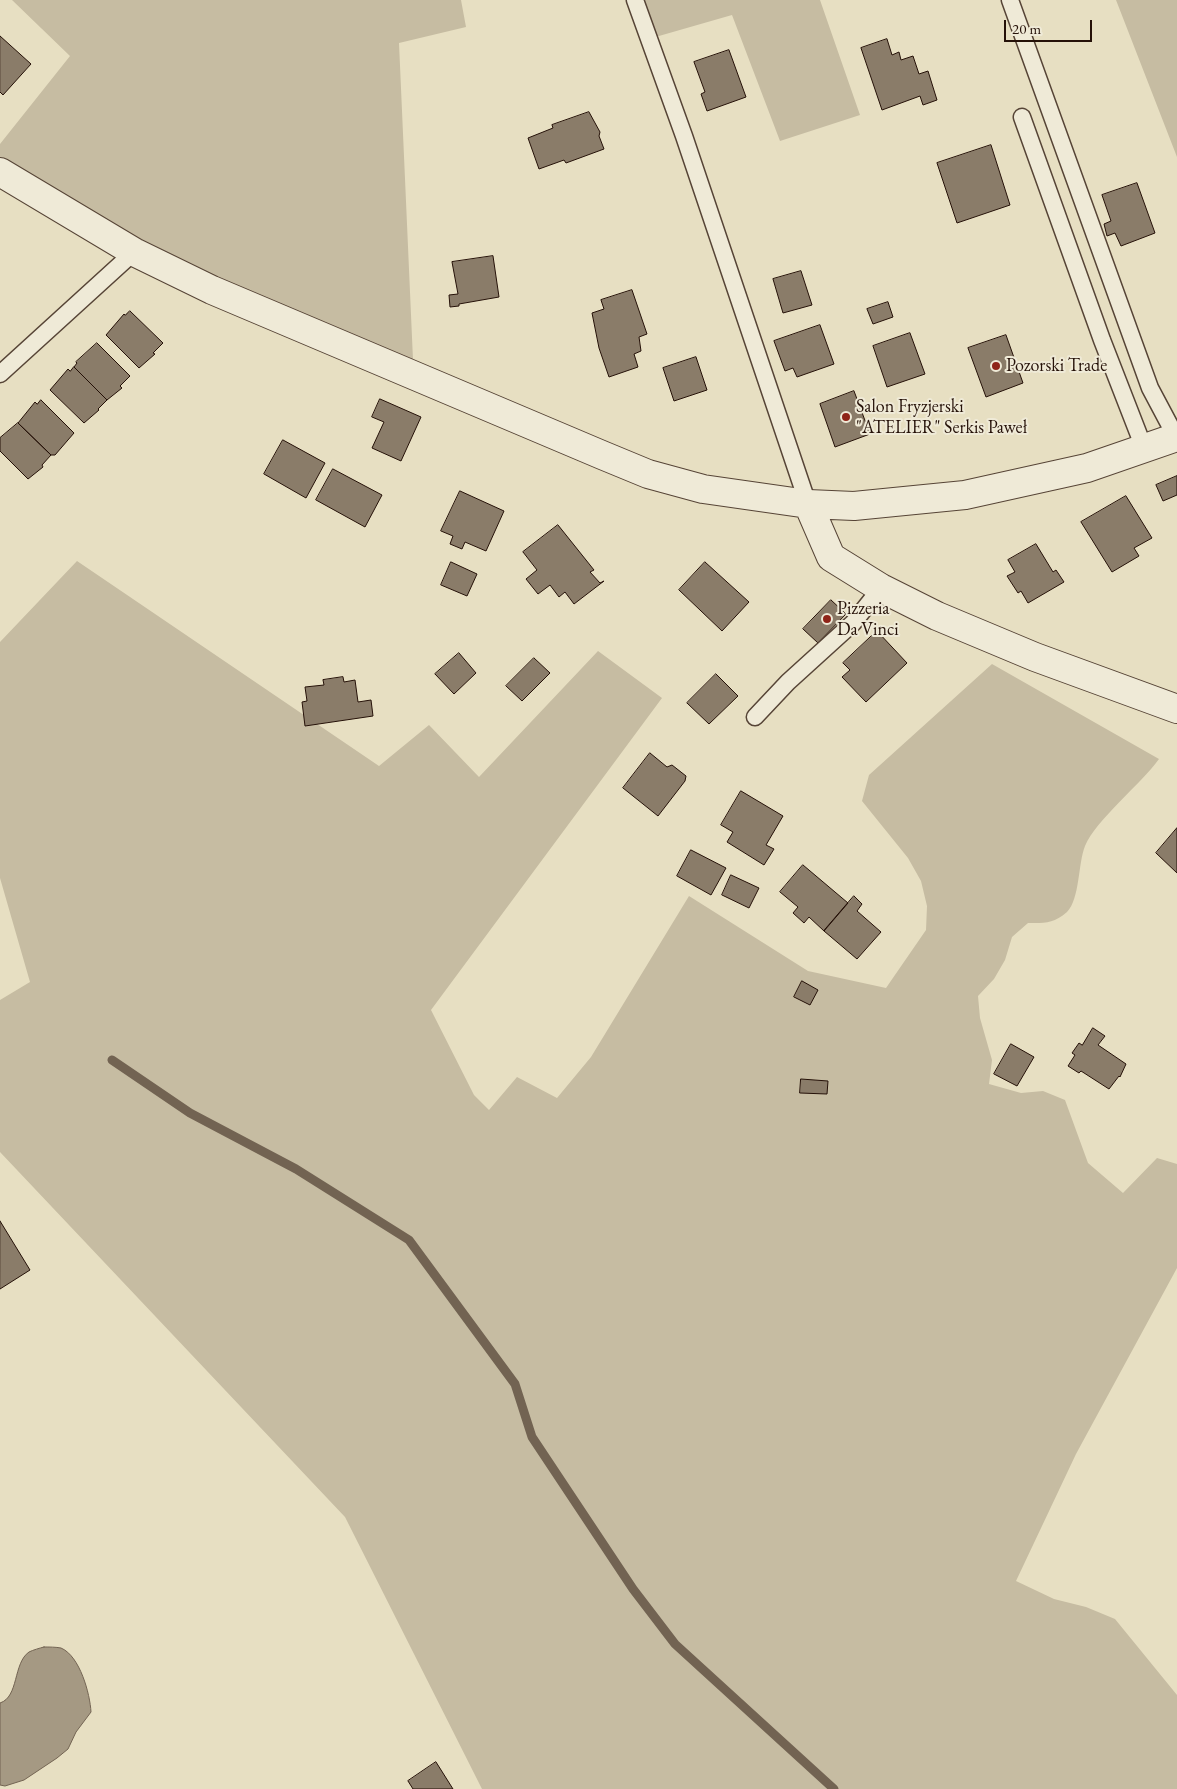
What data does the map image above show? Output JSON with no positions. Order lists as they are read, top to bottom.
{
  "places": ["Pozorski Trade", "Salon Fryzjerski \"ATELIER\" Serkis Paweł", "Pizzeria Da Vinci"],
  "scale_bar": "20 m"
}
